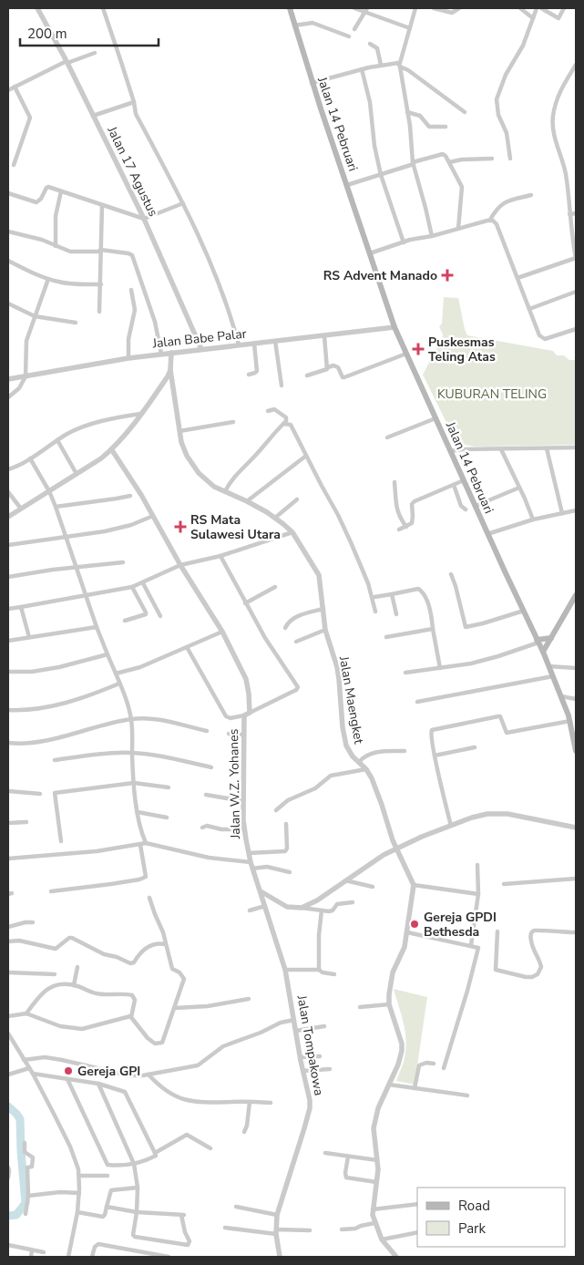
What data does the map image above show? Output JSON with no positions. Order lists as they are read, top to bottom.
{
  "streets": {
    "main road": ["Jalan 14 Pebruari"],
    "street": [
      "Jalan 17 Agustus",
      "Jalan Babe Palar",
      "Jalan Maengket",
      "Jalan W.Z. Yohanes",
      "Jalan Tompakowa"
    ]
  },
  "crossings": [
    ["Jalan 14 Pebruari", "Jalan Babe Palar"],
    ["Jalan 17 Agustus", "Jalan Babe Palar"],
    ["Jalan Babe Palar", "Jalan Maengket"],
    ["Jalan W.Z. Yohanes", "Jalan Tompakowa"]
  ],
  "parks": ["KUBURAN TELING"],
  "places": {
    "health": ["RS Advent Manado", "Puskesmas Teling Atas", "RS Mata Sulawesi Utara"],
    "other": ["Gereja GPDI Bethesda", "Gereja GPI"]
  },
  "legend": ["Road", "Park"],
  "scale_bar": "200 m"
}
